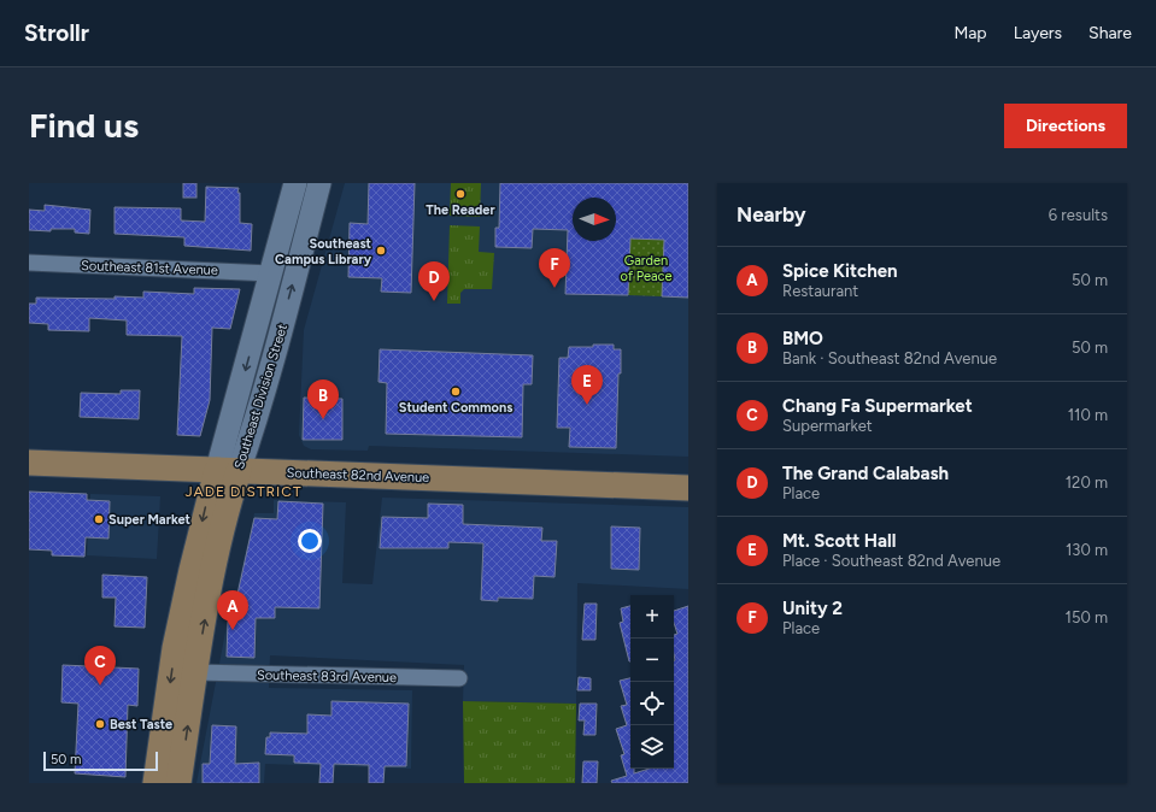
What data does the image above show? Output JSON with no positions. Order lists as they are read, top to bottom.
{
  "streets": {
    "main road": ["Southeast Division Street", "Southeast 82nd Avenue"],
    "street": ["Southeast 81st Avenue", "Southeast 83rd Avenue"]
  },
  "crossings": [
    ["Southeast 81st Avenue", "Southeast Division Street"],
    ["Southeast Division Street", "Southeast 82nd Avenue"],
    ["Southeast Division Street", "Southeast 83rd Avenue"]
  ],
  "districts": ["JADE DISTRICT"],
  "parks": ["Garden of Peace"],
  "places": [
    "The Reader",
    "Southeast Campus Library",
    "Student Commons",
    "Super Market",
    "Best Taste"
  ],
  "scale_bar": "50 m",
  "north": "right",
  "page": {
    "header": "Strollr",
    "nav": ["Map", "Layers", "Share"],
    "buttons": "Directions",
    "title": "Find us",
    "heading": ["Nearby", "6 results"],
    "list": [
      {
        "mark": "A",
        "name": "Spice Kitchen",
        "note": "Restaurant",
        "value": "50 m"
      },
      {
        "mark": "B",
        "name": "BMO",
        "note": "Bank · Southeast 82nd Avenue",
        "value": "50 m"
      },
      {
        "mark": "C",
        "name": "Chang Fa Supermarket",
        "note": "Supermarket",
        "value": "110 m"
      },
      {
        "mark": "D",
        "name": "The Grand Calabash",
        "note": "Place",
        "value": "120 m"
      },
      {
        "mark": "E",
        "name": "Mt. Scott Hall",
        "note": "Place · Southeast 82nd Avenue",
        "value": "130 m"
      },
      {
        "mark": "F",
        "name": "Unity 2",
        "note": "Place",
        "value": "150 m"
      }
    ],
    "pins": [
      "F",
      "D",
      "E",
      "B",
      "A",
      "C"
    ],
    "map_buttons": ["+", "−"],
    "scale": "50 m"
  }
}
